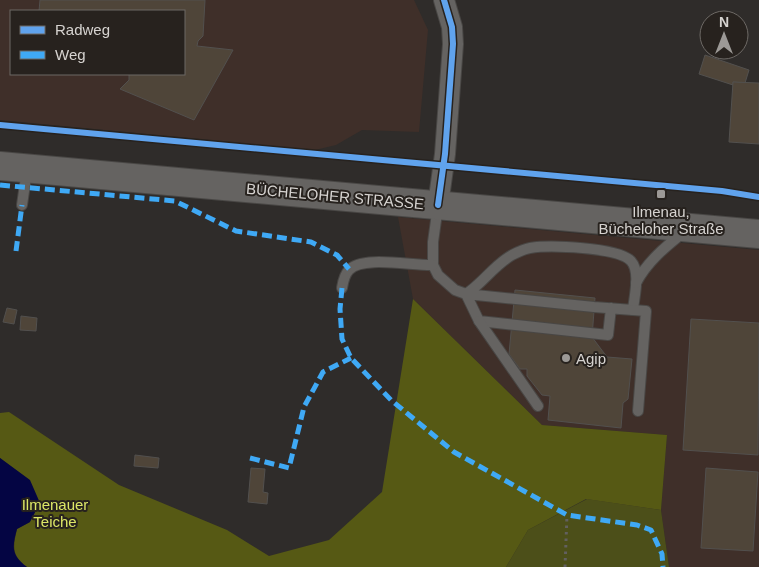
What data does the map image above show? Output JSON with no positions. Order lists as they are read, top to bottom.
{
  "streets": {
    "main road": ["BÜCHELOHER STRASSE"]
  },
  "parks": ["Ilmenauer Teiche"],
  "places": {
    "transit": ["Ilmenau, Bücheloher Straße"],
    "other": ["Agip"]
  },
  "legend": ["Radweg", "Weg"],
  "north": "top"
}
